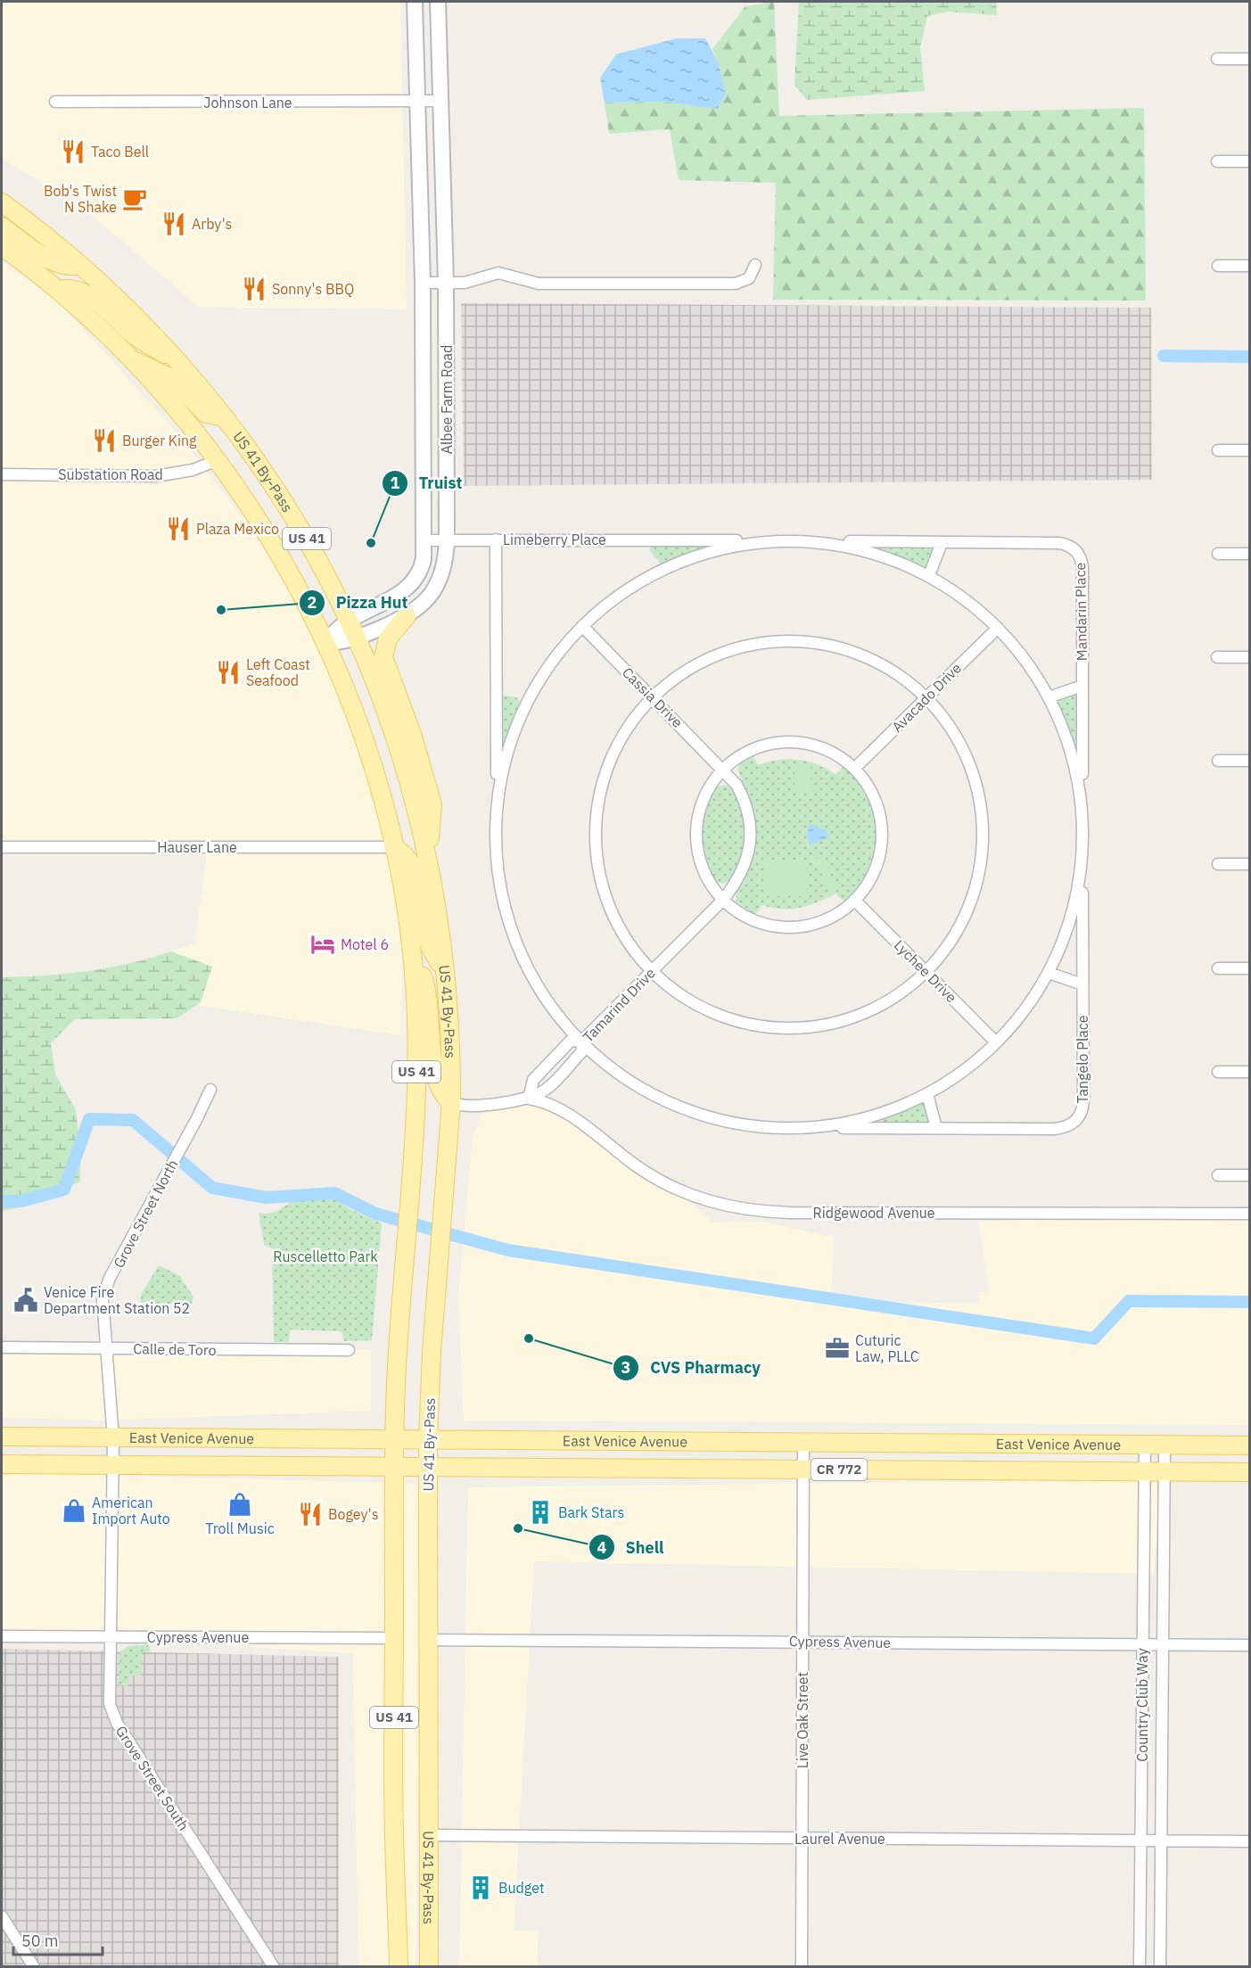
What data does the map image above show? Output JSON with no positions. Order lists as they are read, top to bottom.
{
  "streets": {
    "main road": [
      "Albee Farm Road",
      "US 41 By-Pass",
      "US 41",
      "East Venice Avenue",
      "CR 772"
    ],
    "street": [
      "Johnson Lane",
      "Substation Road",
      "Limeberry Place",
      "Mandarin Place",
      "Cassia Drive",
      "Avacado Drive",
      "Hauser Lane",
      "Lychee Drive",
      "Tamarind Drive",
      "Tangelo Place",
      "Ridgewood Avenue",
      "Grove Street North",
      "Calle de Toro",
      "Cypress Avenue",
      "Country Club Way",
      "Live Oak Street",
      "Grove Street South",
      "Laurel Avenue"
    ]
  },
  "crossings": [
    ["Johnson Lane", "Albee Farm Road"],
    ["Albee Farm Road", "US 41 By-Pass"],
    ["US 41 By-Pass", "Substation Road"],
    ["US 41 By-Pass", "Hauser Lane"],
    ["US 41 By-Pass", "Tamarind Drive"],
    ["US 41 By-Pass", "East Venice Avenue"],
    ["US 41 By-Pass", "Cypress Avenue"],
    ["US 41 By-Pass", "Laurel Avenue"],
    ["Cassia Drive", "Tamarind Drive"],
    ["Tamarind Drive", "Ridgewood Avenue"],
    ["Grove Street North", "Calle de Toro"],
    ["Grove Street North", "East Venice Avenue"],
    ["Grove Street North", "Grove Street South"],
    ["East Venice Avenue", "Country Club Way"],
    ["East Venice Avenue", "Live Oak Street"],
    ["East Venice Avenue", "Grove Street South"],
    ["Cypress Avenue", "Country Club Way"],
    ["Cypress Avenue", "Live Oak Street"],
    ["Cypress Avenue", "Grove Street South"],
    ["Country Club Way", "Laurel Avenue"],
    ["Live Oak Street", "Laurel Avenue"]
  ],
  "parks": ["Ruscelletto Park"],
  "places": {
    "restaurant": [
      "Taco Bell",
      "Arby's",
      "Sonny's BBQ",
      "Burger King",
      "Plaza Mexico",
      "Left Coast Seafood",
      "Bogey's"
    ],
    "cafe": ["Bob's Twist N Shake"],
    "other": [
      "Truist",
      "Pizza Hut",
      "CVS Pharmacy",
      "Shell"
    ],
    "hotel": ["Motel 6"],
    "public building": ["Venice Fire Department Station 52"],
    "office": ["Cuturic Law, PLLC"],
    "shop": ["Troll Music", "American Import Auto"],
    "building": ["Bark Stars", "Budget"]
  },
  "scale_bar": "50 m"
}
